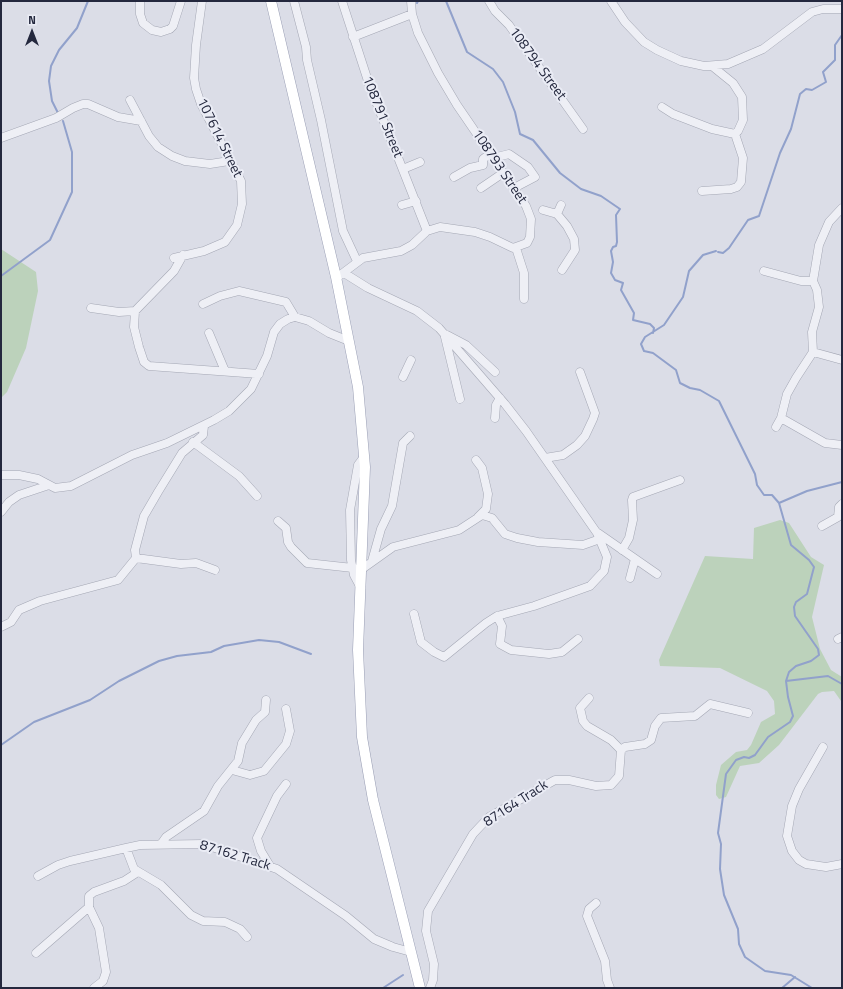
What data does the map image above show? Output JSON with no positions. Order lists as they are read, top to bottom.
{
  "streets": {
    "street": [
      "108794 Street",
      "108791 Street",
      "107614 Street",
      "108793 Street",
      "87164 Track",
      "87162 Track"
    ]
  },
  "north": "top"
}
